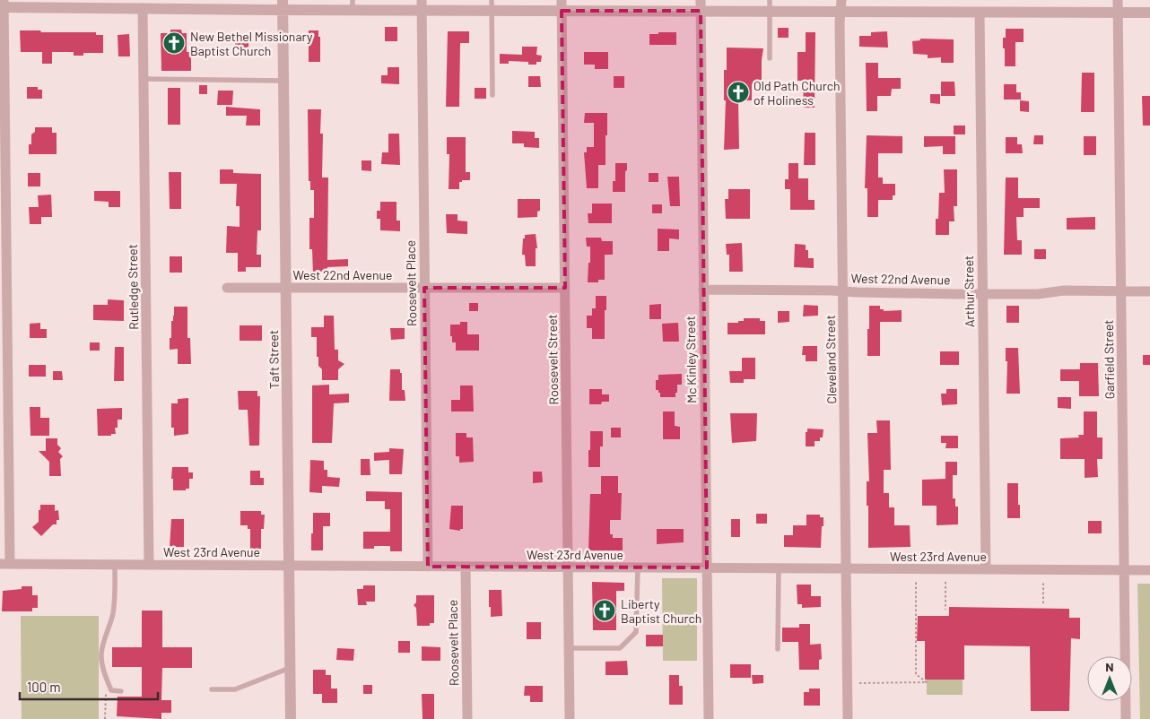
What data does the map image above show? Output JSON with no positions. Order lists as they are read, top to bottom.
{
  "streets": {
    "street": [
      "West 22nd Avenue",
      "Roosevelt Place",
      "Rutledge Street",
      "Arthur Street",
      "Taft Street",
      "Roosevelt Street",
      "Mc Kinley Street",
      "Cleveland Street",
      "Garfield Street",
      "West 23rd Avenue"
    ]
  },
  "crossings": [
    ["West 22nd Avenue", "Roosevelt Place"],
    ["West 22nd Avenue", "Arthur Street"],
    ["West 22nd Avenue", "Taft Street"],
    ["West 22nd Avenue", "Roosevelt Street"],
    ["West 22nd Avenue", "Mc Kinley Street"],
    ["West 22nd Avenue", "Cleveland Street"],
    ["West 22nd Avenue", "Garfield Street"],
    ["Roosevelt Place", "West 23rd Avenue"],
    ["Rutledge Street", "West 23rd Avenue"],
    ["Arthur Street", "West 23rd Avenue"],
    ["Taft Street", "West 23rd Avenue"],
    ["Roosevelt Street", "West 23rd Avenue"],
    ["Mc Kinley Street", "West 23rd Avenue"],
    ["Cleveland Street", "West 23rd Avenue"],
    ["Garfield Street", "West 23rd Avenue"]
  ],
  "places": {
    "church": ["New Bethel Missionary Baptist Church", "Old Path Church of Holiness", "Liberty Baptist Church"]
  },
  "scale_bar": "100 m",
  "north": "top"
}
